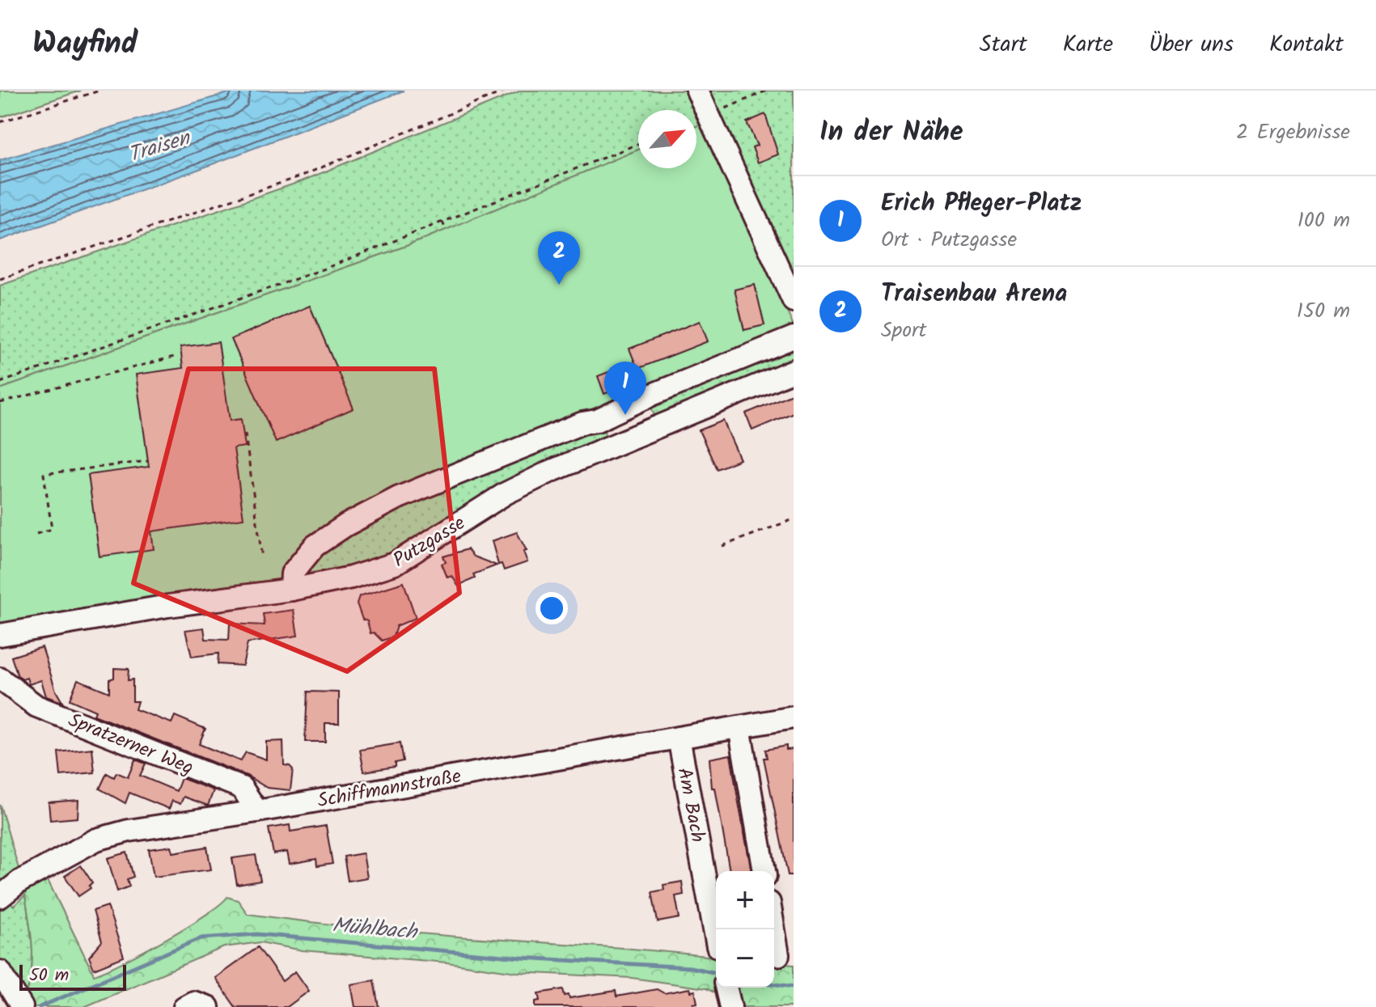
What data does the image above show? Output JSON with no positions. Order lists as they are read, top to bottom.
{
  "streets": {
    "street": [
      "Putzgasse",
      "Spratzerner Weg",
      "Schiffmannstraße",
      "Am Bach"
    ]
  },
  "crossings": [
    ["Spratzerner Weg", "Schiffmannstraße"],
    ["Schiffmannstraße", "Am Bach"]
  ],
  "water": ["Traisen", "Mühlbach"],
  "scale_bar": "50 m",
  "north": "top right",
  "page": {
    "header": "Wayfind",
    "nav": [
      "Start",
      "Karte",
      "Über uns",
      "Kontakt"
    ],
    "heading": ["In der Nähe", "2 Ergebnisse"],
    "list": [
      {
        "mark": "1",
        "name": "Erich Pfleger-Platz",
        "note": "Ort · Putzgasse",
        "value": "100 m"
      },
      {
        "mark": "2",
        "name": "Traisenbau Arena",
        "note": "Sport",
        "value": "150 m"
      }
    ],
    "pins": ["2", "1"],
    "map_buttons": ["+", "−"],
    "scale": "50 m"
  }
}
